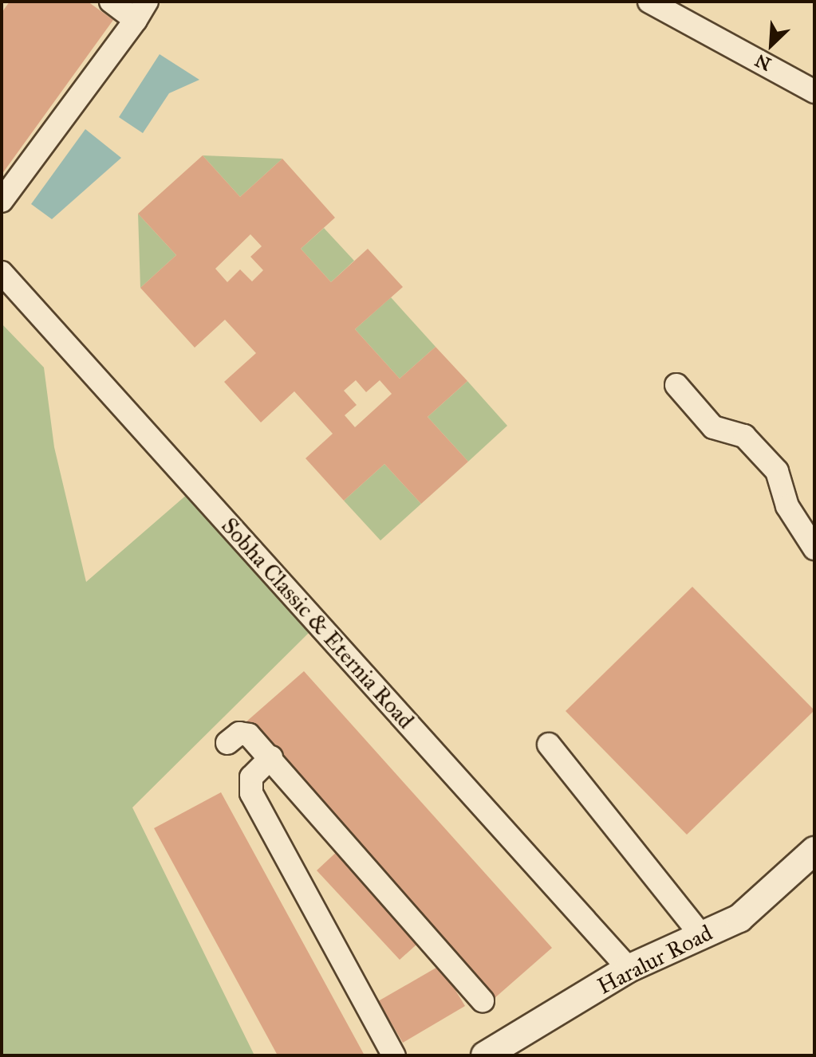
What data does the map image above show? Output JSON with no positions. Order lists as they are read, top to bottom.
{
  "streets": {
    "street": ["Sobha Classic & Eternia Road", "Haralur Road"]
  },
  "crossings": [
    ["Sobha Classic & Eternia Road", "Haralur Road"]
  ],
  "north": "bottom left"
}
